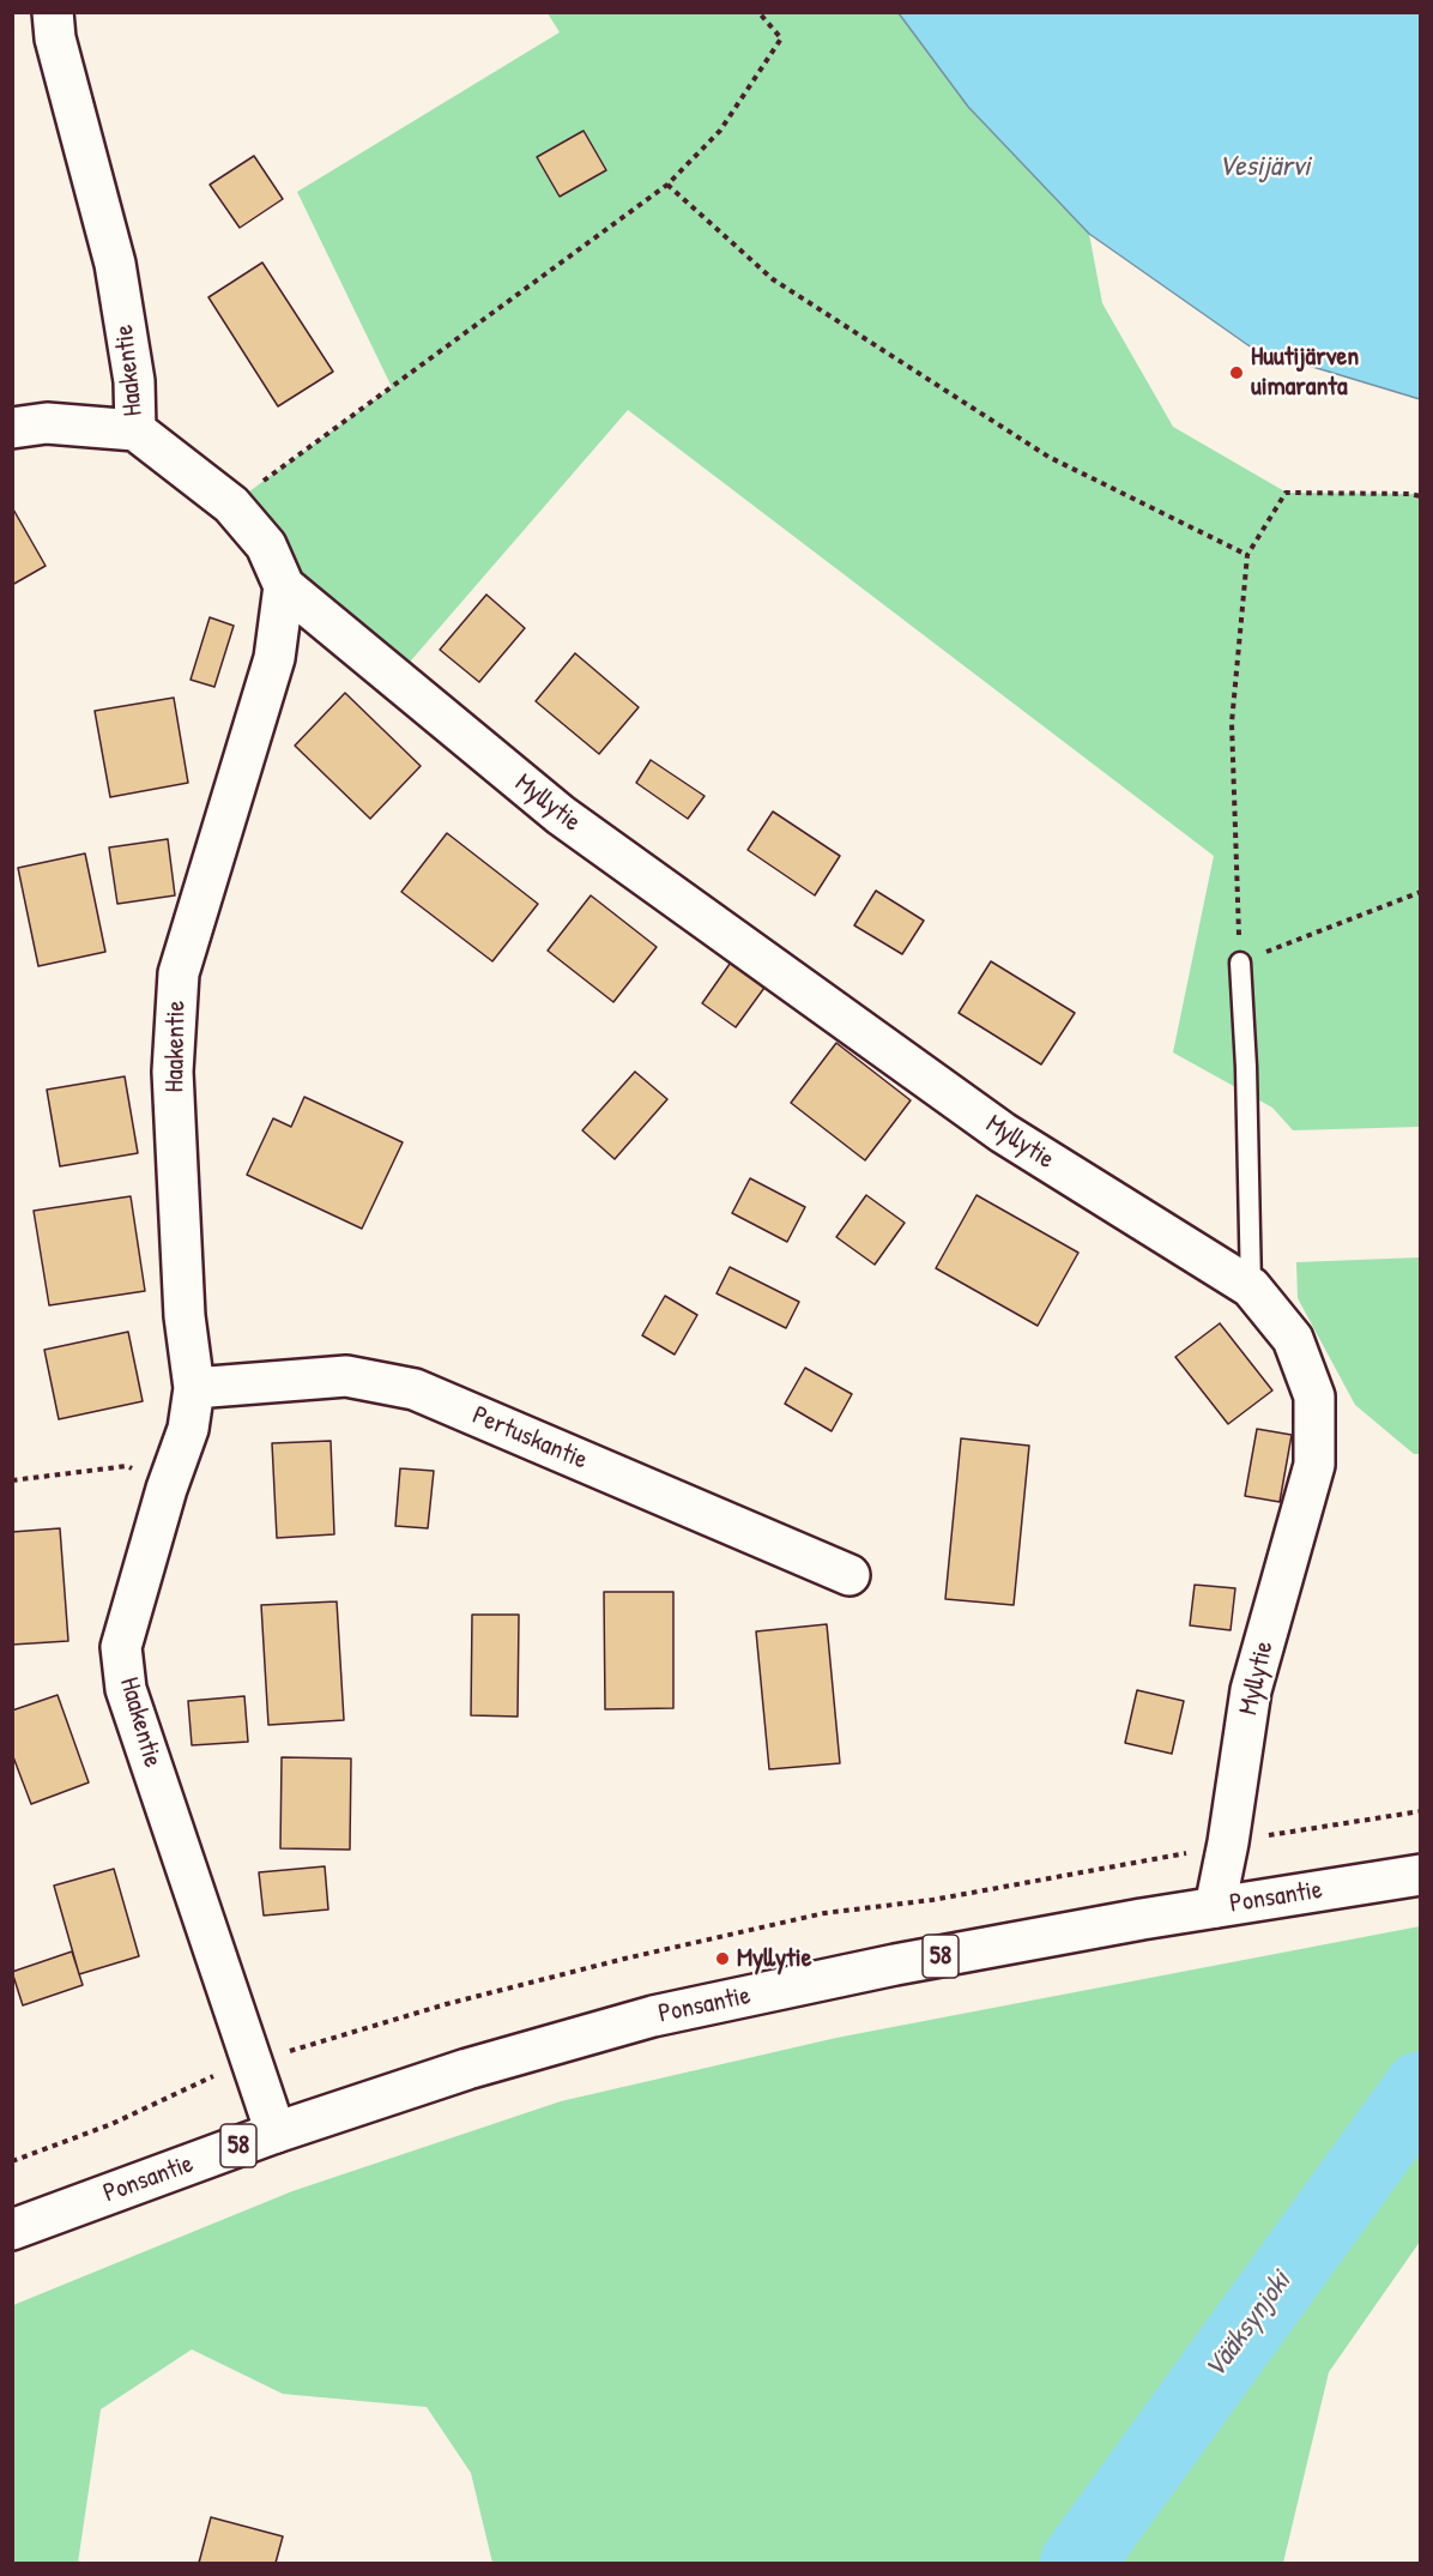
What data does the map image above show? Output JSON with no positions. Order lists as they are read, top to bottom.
{
  "streets": {
    "street": [
      "Haakentie",
      "Myllytie",
      "Pertuskantie",
      "Ponsantie",
      "58"
    ]
  },
  "crossings": [
    ["Haakentie", "Myllytie"],
    ["Haakentie", "Pertuskantie"],
    ["Haakentie", "Ponsantie"],
    ["Myllytie", "Ponsantie"]
  ],
  "water": ["Vesijärvi", "Vääksynjoki"],
  "places": ["Huutijärven uimaranta", "Myllytie"]
}
